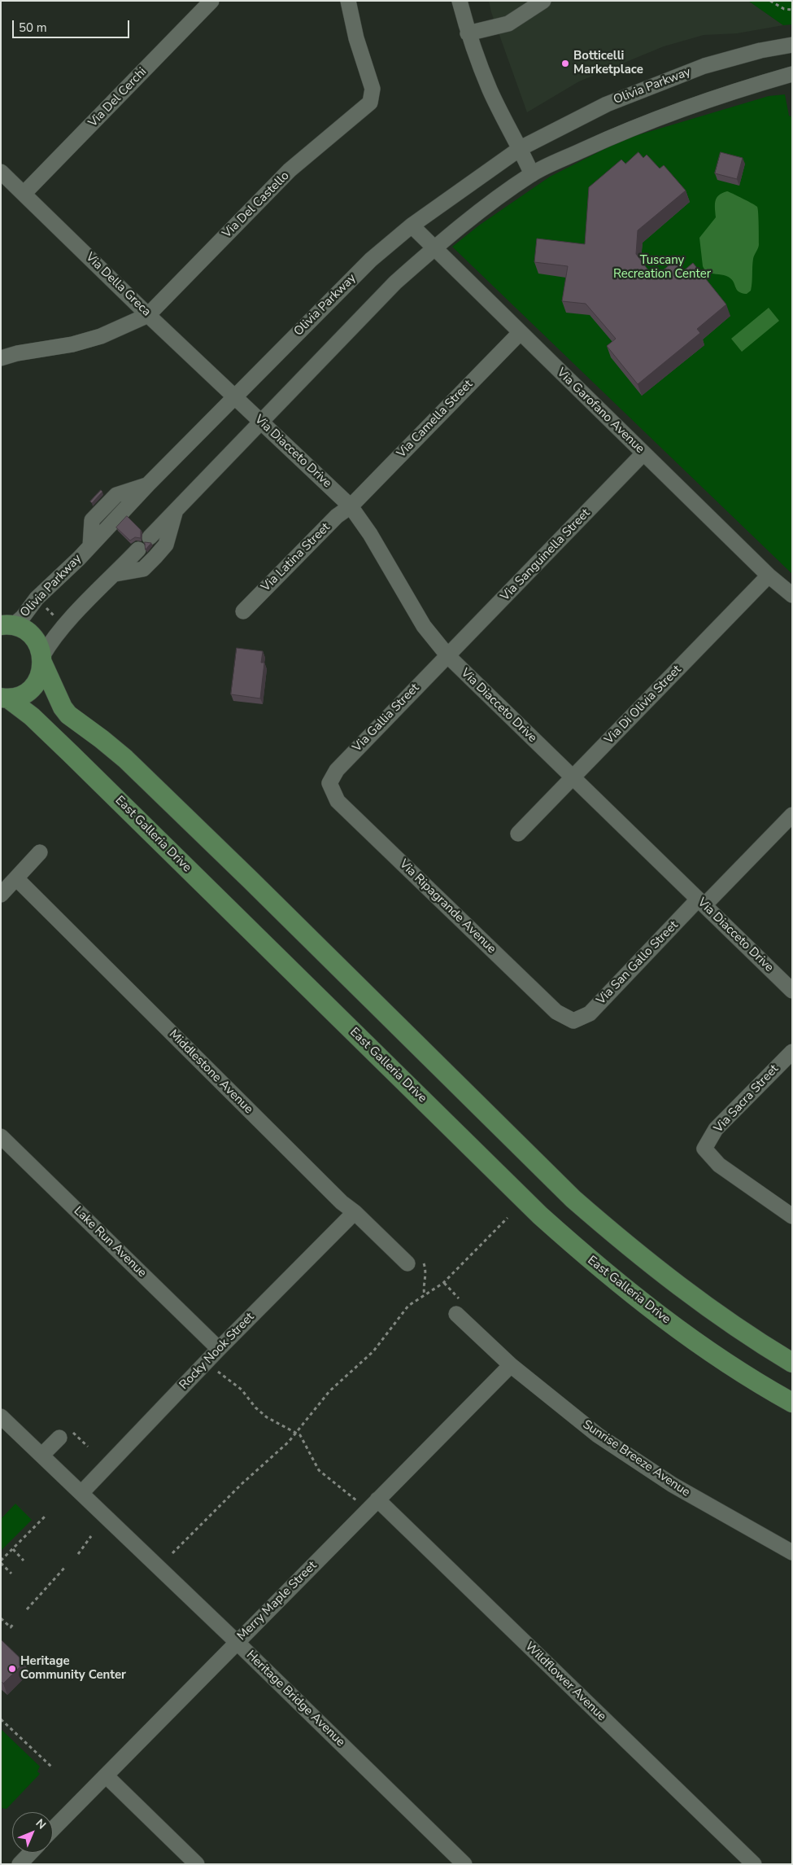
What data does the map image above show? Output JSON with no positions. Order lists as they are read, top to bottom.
{
  "streets": {
    "main road": ["East Galleria Drive"],
    "street": [
      "Olivia Parkway",
      "Via Del Cerchi",
      "Via Del Castello",
      "Via Della Greca",
      "Via Garofano Avenue",
      "Via Camella Street",
      "Via Diacceto Drive",
      "Via Sanguinella Street",
      "Via Latina Street",
      "Via Di Olivia Street",
      "Via Gallia Street",
      "Via Ripagrande Avenue",
      "Via San Gallo Street",
      "Middlestone Avenue",
      "Via Sacra Street",
      "Lake Run Avenue",
      "Rocky Nook Street",
      "Sunrise Breeze Avenue",
      "Merry Maple Street",
      "Wildflower Avenue",
      "Heritage Bridge Avenue"
    ]
  },
  "crossings": [
    ["Olivia Parkway", "Via Della Greca"],
    ["Olivia Parkway", "Via Garofano Avenue"],
    ["Olivia Parkway", "Via Diacceto Drive"],
    ["Via Del Cerchi", "Via Della Greca"],
    ["Via Del Castello", "Via Della Greca"],
    ["Via Della Greca", "Via Diacceto Drive"],
    ["Via Garofano Avenue", "Via Camella Street"],
    ["Via Garofano Avenue", "Via Sanguinella Street"],
    ["Via Garofano Avenue", "Via Di Olivia Street"],
    ["Via Camella Street", "Via Diacceto Drive"],
    ["Via Camella Street", "Via Latina Street"],
    ["Via Diacceto Drive", "Via Sanguinella Street"],
    ["Via Diacceto Drive", "Via Latina Street"],
    ["Via Diacceto Drive", "Via Di Olivia Street"],
    ["Via Diacceto Drive", "Via Gallia Street"],
    ["Via Diacceto Drive", "Via San Gallo Street"],
    ["Via Sanguinella Street", "Via Gallia Street"],
    ["Via Gallia Street", "Via Ripagrande Avenue"],
    ["Via Ripagrande Avenue", "Via San Gallo Street"],
    ["Middlestone Avenue", "Rocky Nook Street"],
    ["Lake Run Avenue", "Rocky Nook Street"],
    ["Rocky Nook Street", "Heritage Bridge Avenue"],
    ["Sunrise Breeze Avenue", "Merry Maple Street"],
    ["Merry Maple Street", "Wildflower Avenue"],
    ["Merry Maple Street", "Heritage Bridge Avenue"]
  ],
  "parks": ["Tuscany Recreation Center"],
  "places": ["Botticelli Marketplace", "Heritage Community Center"],
  "scale_bar": "50 m",
  "north": "top right"
}
